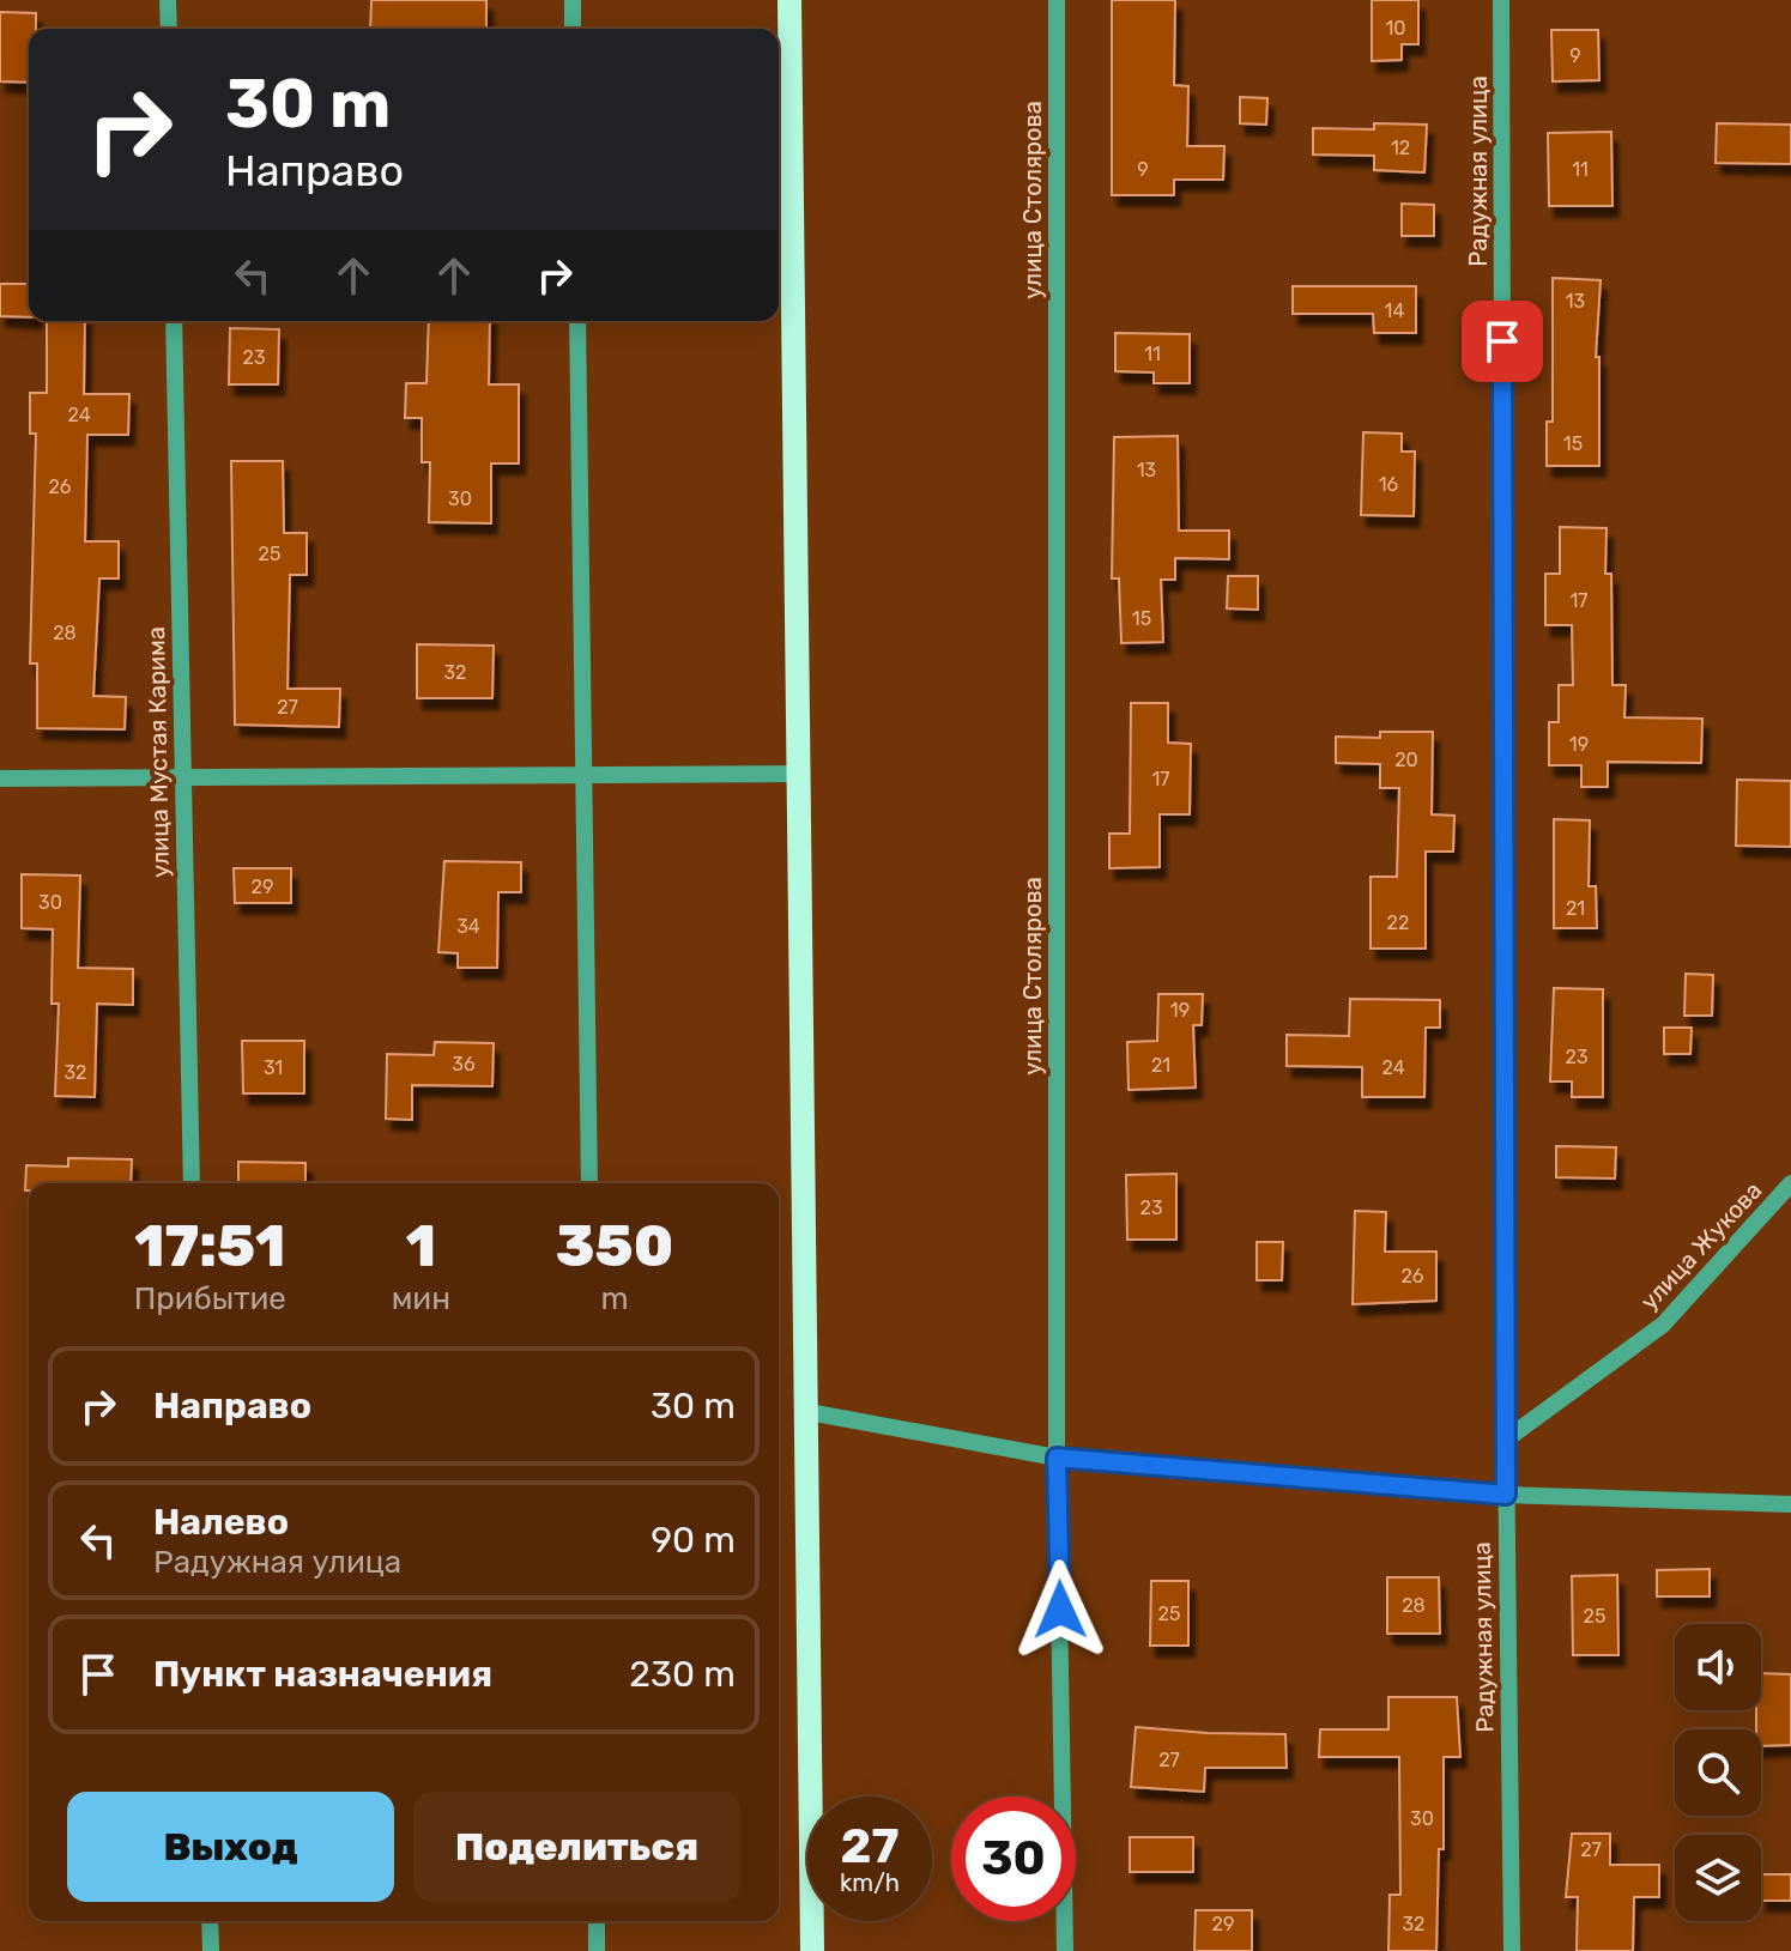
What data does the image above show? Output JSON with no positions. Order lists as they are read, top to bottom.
{
  "streets": {
    "street": [
      "Радужная улица",
      "улица Столярова",
      "улица Мустая Карима",
      "улица Жукова"
    ]
  },
  "crossings": [
    ["Радужная улица", "улица Жукова"]
  ],
  "house_numbers": [
    "10",
    "9",
    "12",
    "9",
    "11",
    "13",
    "14",
    "11",
    "23",
    "24",
    "15",
    "13",
    "16",
    "26",
    "30",
    "25",
    "17",
    "15",
    "28",
    "32",
    "27",
    "19",
    "20",
    "17",
    "29",
    "30",
    "21",
    "22",
    "34",
    "19",
    "23",
    "36",
    "21",
    "31",
    "24",
    "32",
    "23",
    "26",
    "28",
    "25",
    "25",
    "27",
    "30",
    "27",
    "29",
    "32"
  ],
  "page": {
    "turn": ["30 m", "Направо"],
    "eta": [
      "17:51",
      "Прибытие",
      "1",
      "мин",
      "350",
      "m"
    ],
    "list": [
      {
        "name": "Направо",
        "value": "30 m"
      },
      {
        "name": "Налево",
        "note": "Радужная улица",
        "value": "90 m"
      },
      {
        "name": "Пункт назначения",
        "value": "230 m"
      }
    ],
    "buttons": ["Выход", "Поделиться"],
    "speed": "27 km/h",
    "limit": "30"
  }
}
